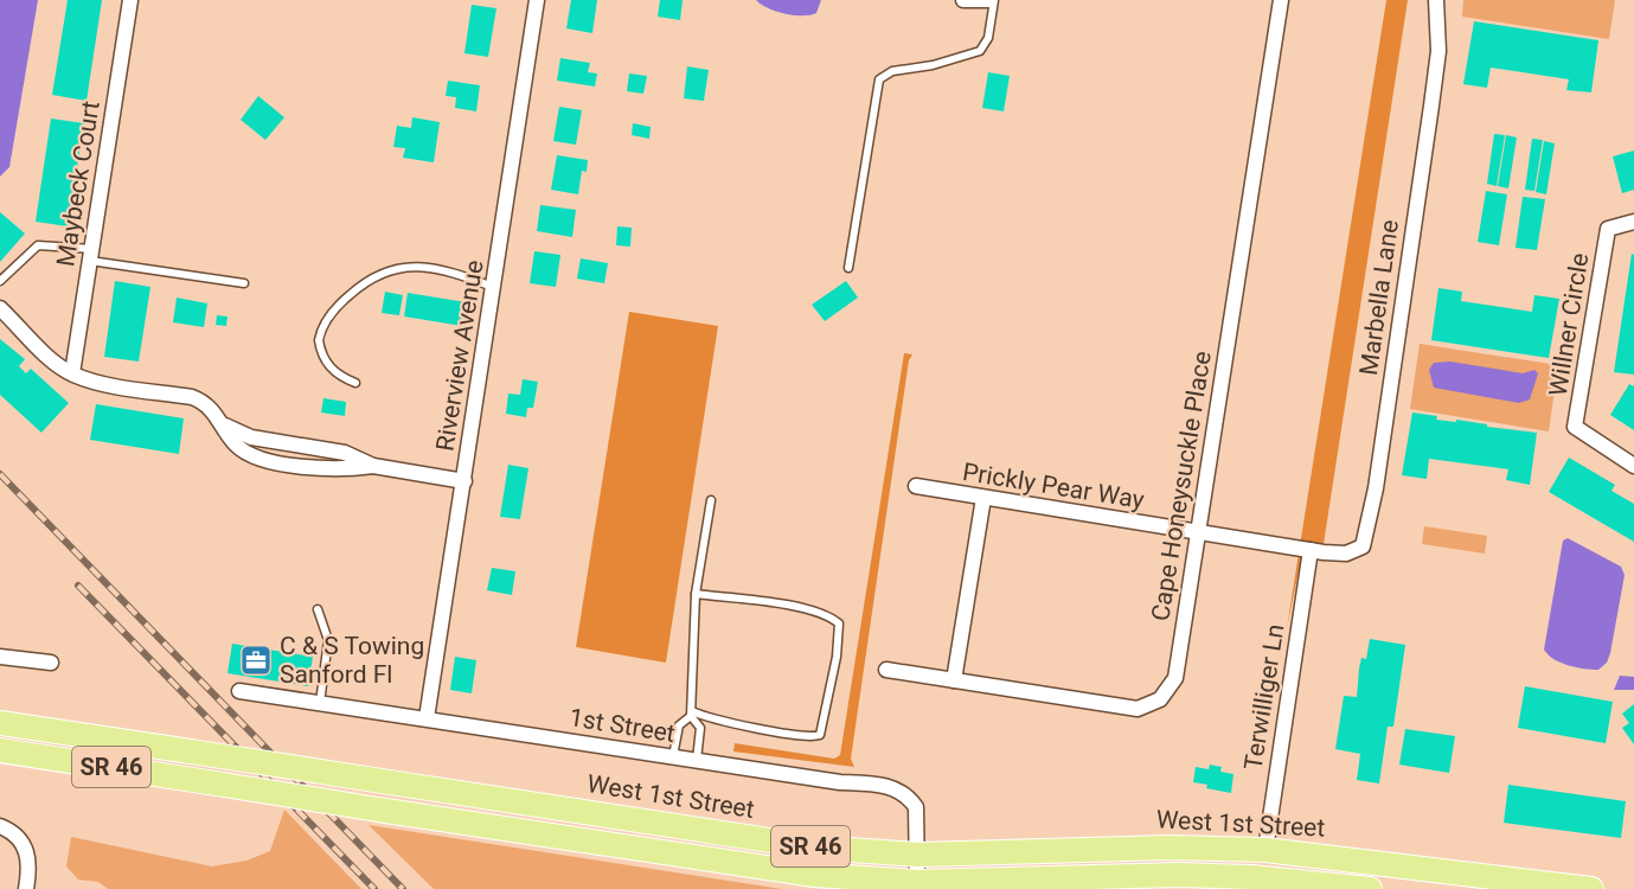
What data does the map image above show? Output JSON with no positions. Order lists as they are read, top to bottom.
{
  "streets": {
    "main road": ["SR 46", "West 1st Street"],
    "street": [
      "Maybeck Court",
      "Marbella Lane",
      "Willner Circle",
      "Riverview Avenue",
      "Prickly Pear Way",
      "Cape Honeysuckle Place",
      "Terwilliger Ln",
      "1st Street"
    ]
  },
  "crossings": [
    ["Marbella Lane", "Prickly Pear Way"],
    ["Marbella Lane", "Terwilliger Ln"],
    ["Riverview Avenue", "1st Street"],
    ["Prickly Pear Way", "Cape Honeysuckle Place"],
    ["Prickly Pear Way", "Terwilliger Ln"],
    ["Terwilliger Ln", "West 1st Street"],
    ["1st Street", "West 1st Street"]
  ],
  "places": {
    "office": ["C & S Towing Sanford Fl"]
  }
}
